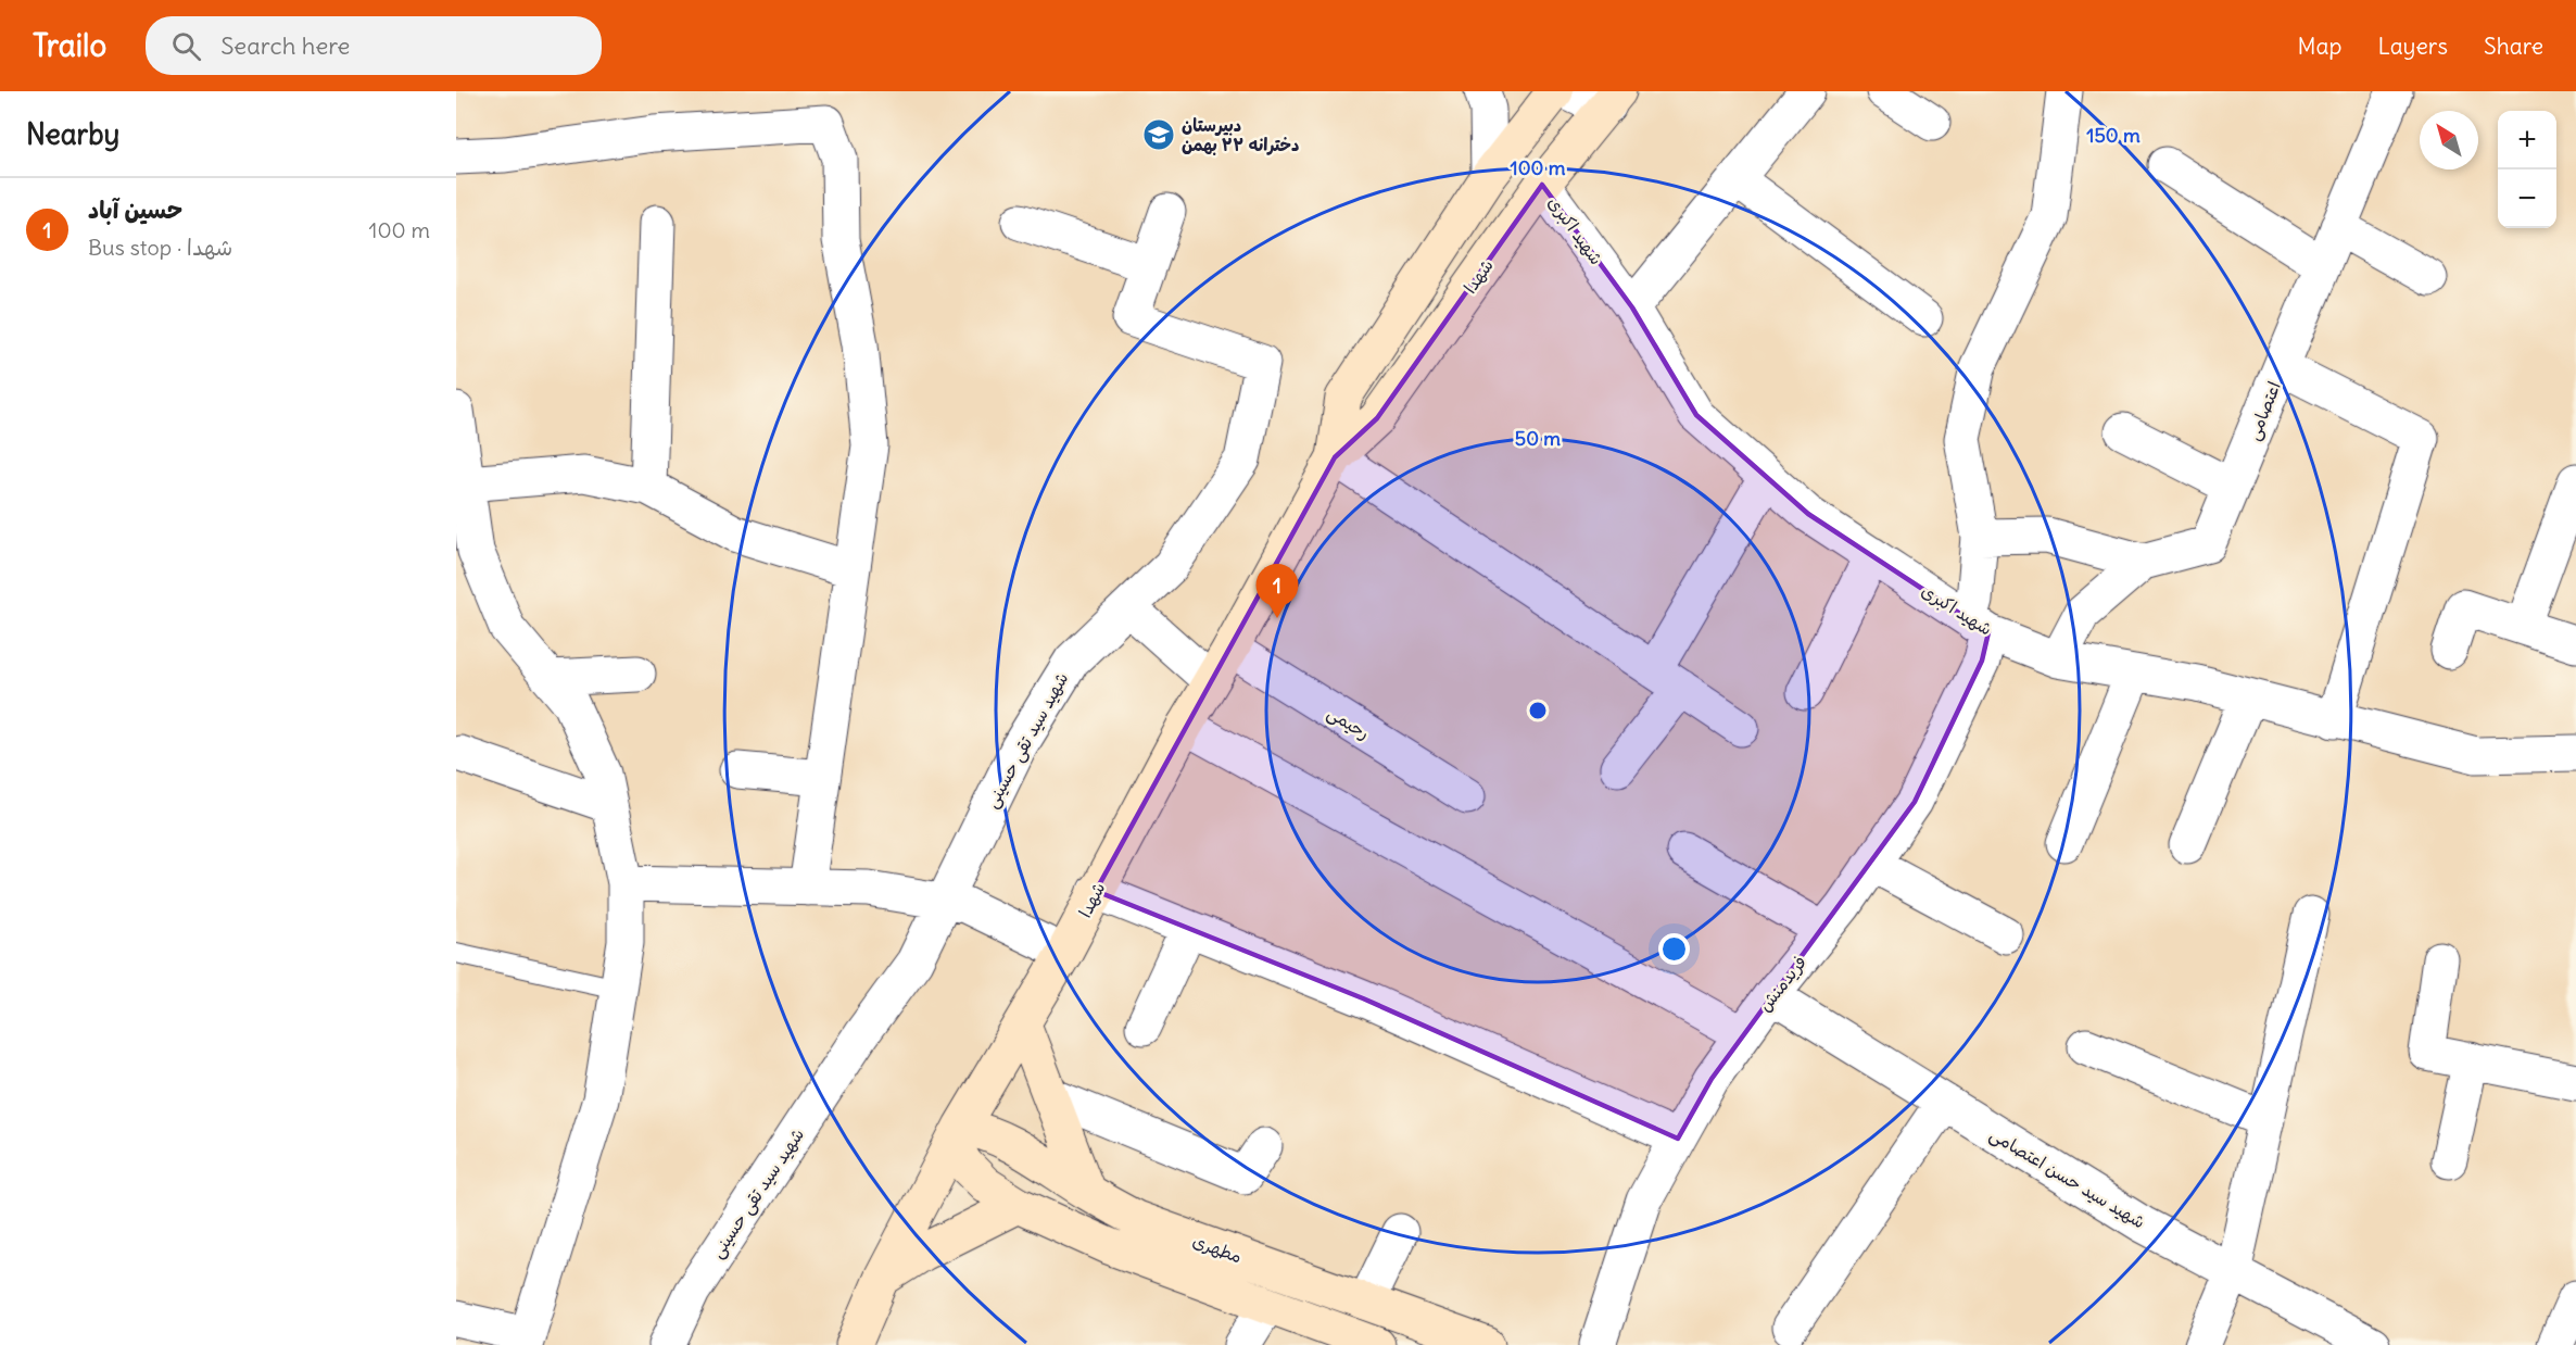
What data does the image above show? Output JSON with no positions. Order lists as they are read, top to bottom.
{
  "streets": {
    "main road": ["شهدا", "مطهری"],
    "street": [
      "شهید اکبری",
      "اعتصامی",
      "رحیمی",
      "شهید سید تقی حسینی",
      "فریدمنش",
      "شهید سید حسن اعتصامی"
    ]
  },
  "crossings": [
    ["شهید اکبری", "شهدا"],
    ["شهید اکبری", "اعتصامی"],
    ["شهید اکبری", "فریدمنش"],
    ["شهدا", "رحیمی"],
    ["شهدا", "مطهری"],
    ["فریدمنش", "شهید سید حسن اعتصامی"]
  ],
  "places": {
    "school or university": ["دبیرستان دخترانه ۲۲ بهمن"]
  },
  "north": "top left",
  "page": {
    "header": "Trailo",
    "search": "Search here",
    "nav": ["Map", "Layers", "Share"],
    "heading": "Nearby",
    "map_buttons": ["+", "−"],
    "list": [
      {
        "mark": "1",
        "name": "حسین آباد",
        "note": "Bus stop · شهدا",
        "value": "100 m"
      }
    ],
    "pins": "1"
  },
  "rings": ["150 m", "100 m", "50 m"]
}
